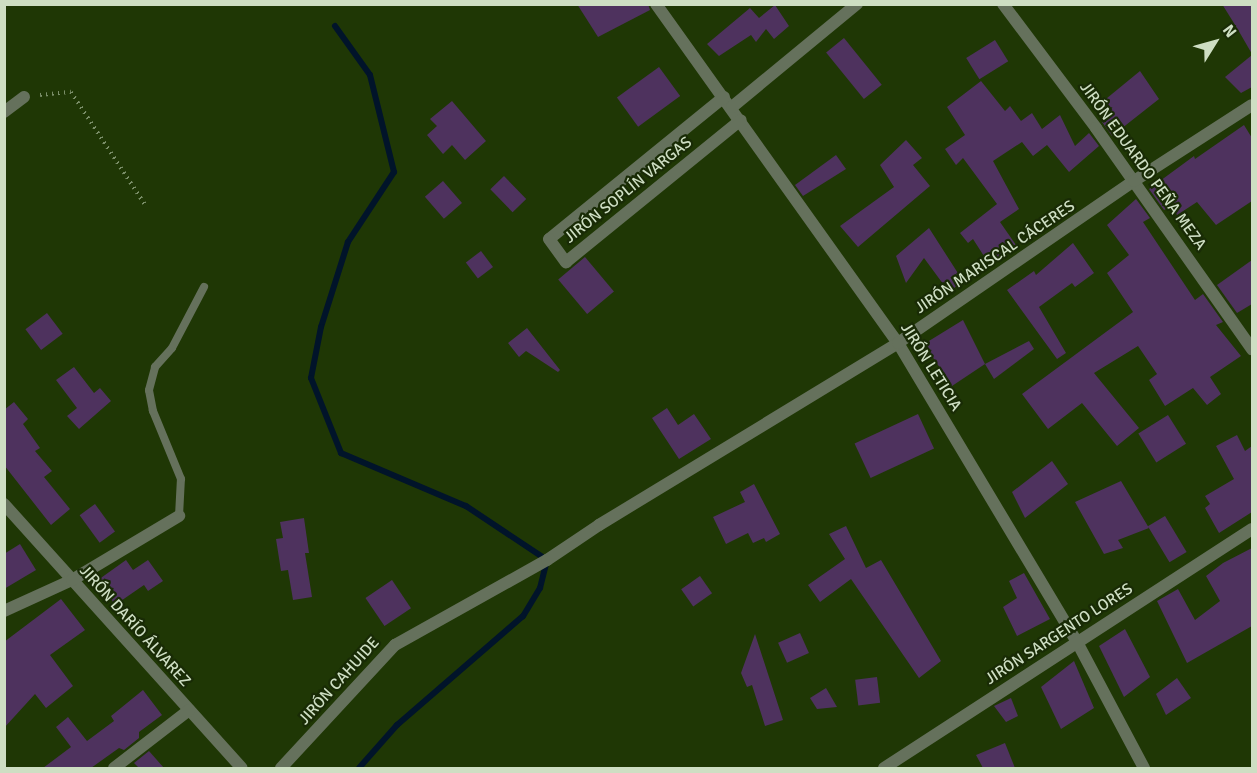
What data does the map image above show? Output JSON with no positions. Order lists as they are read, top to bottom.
{
  "streets": {
    "street": [
      "JIRÓN EDUARDO PEÑA MEZA",
      "JIRÓN SOPLÍN VARGAS",
      "JIRÓN MARISCAL CÁCERES",
      "JIRÓN LETICIA",
      "JIRÓN DARÍO ÁLVAREZ",
      "JIRÓN SARGENTO LORES",
      "JIRÓN CAHUIDE"
    ]
  },
  "crossings": [
    ["JIRÓN EDUARDO PEÑA MEZA", "JIRÓN MARISCAL CÁCERES"],
    ["JIRÓN SOPLÍN VARGAS", "JIRÓN LETICIA"],
    ["JIRÓN MARISCAL CÁCERES", "JIRÓN LETICIA"],
    ["JIRÓN MARISCAL CÁCERES", "JIRÓN CAHUIDE"],
    ["JIRÓN LETICIA", "JIRÓN SARGENTO LORES"]
  ],
  "north": "top right"
}
